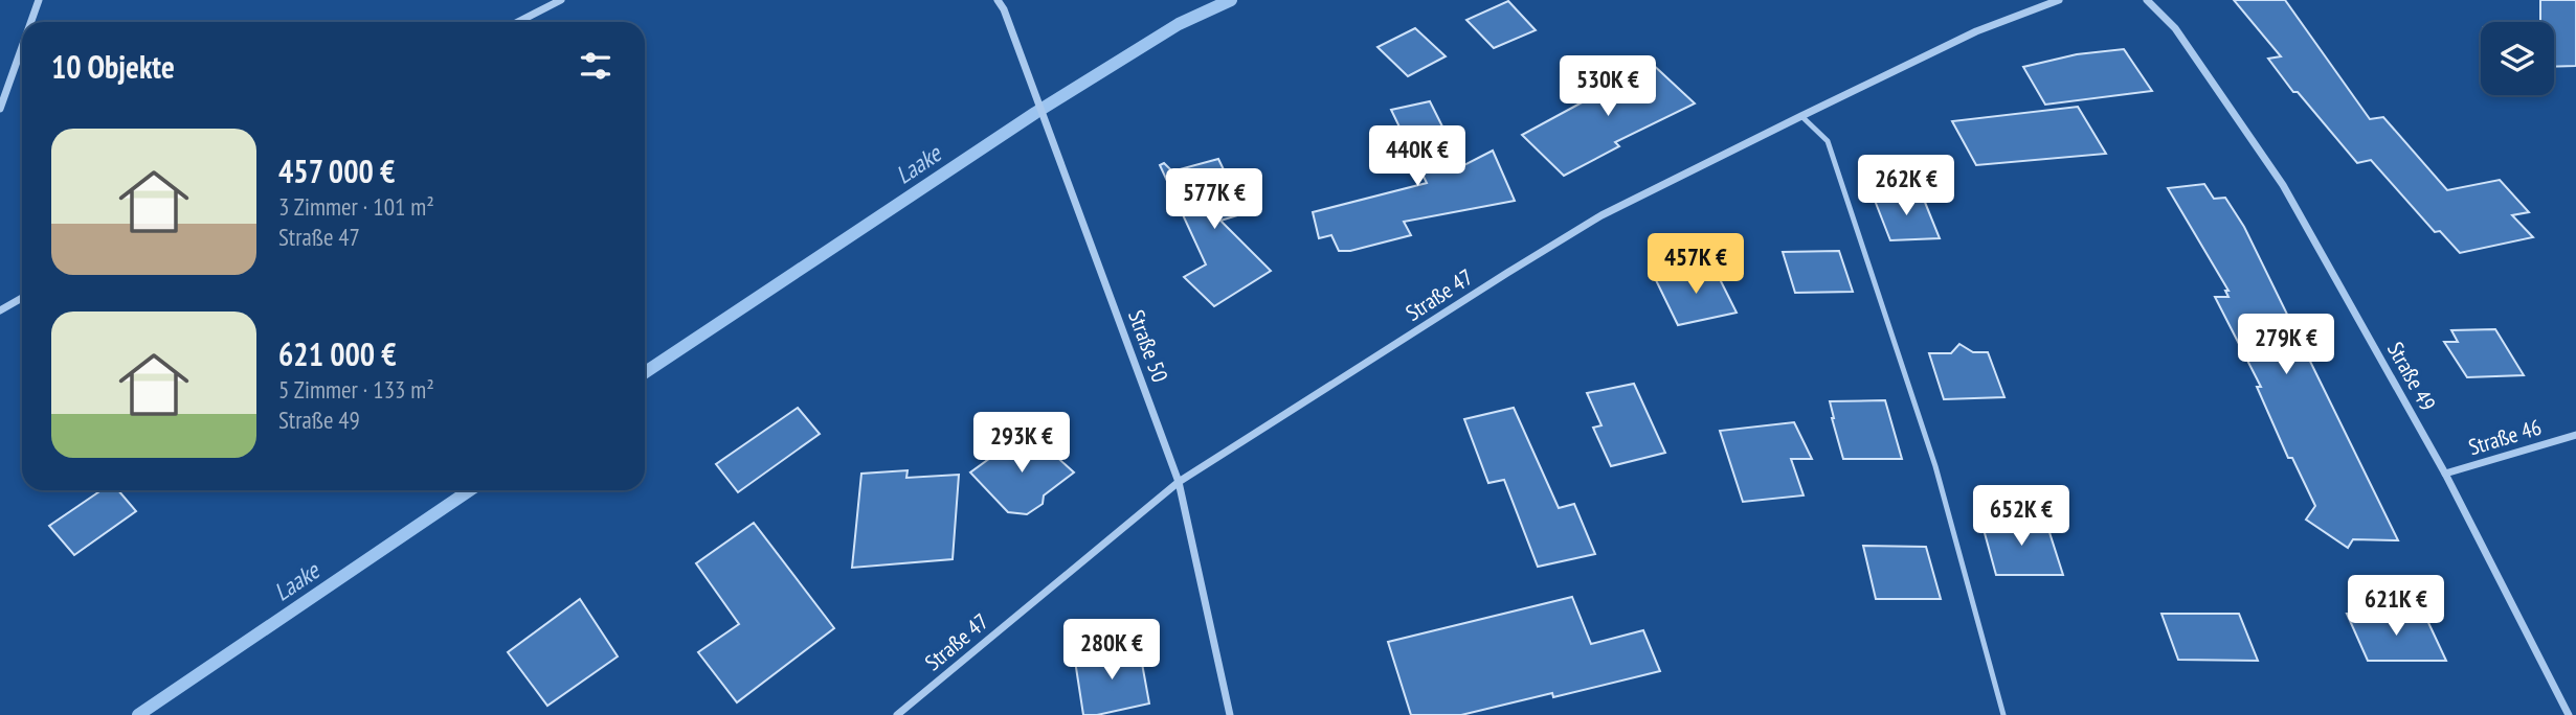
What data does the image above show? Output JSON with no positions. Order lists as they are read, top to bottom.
{
  "streets": {
    "street": [
      "Straße 47",
      "Straße 50",
      "Straße 49",
      "Straße 46"
    ]
  },
  "crossings": [
    ["Straße 47", "Straße 50"],
    ["Straße 49", "Straße 46"]
  ],
  "water": ["Laake"],
  "page": {
    "heading": "10 Objekte",
    "price": [
      "530K €",
      "440K €",
      "262K €",
      "577K €",
      "457K €",
      "279K €",
      "293K €",
      "652K €",
      "621K €",
      "280K €"
    ],
    "list": [
      {
        "name": "457 000 €",
        "note": "3 Zimmer · 101 m² · Straße 47"
      },
      {
        "name": "621 000 €",
        "note": "5 Zimmer · 133 m² · Straße 49"
      }
    ]
  }
}
